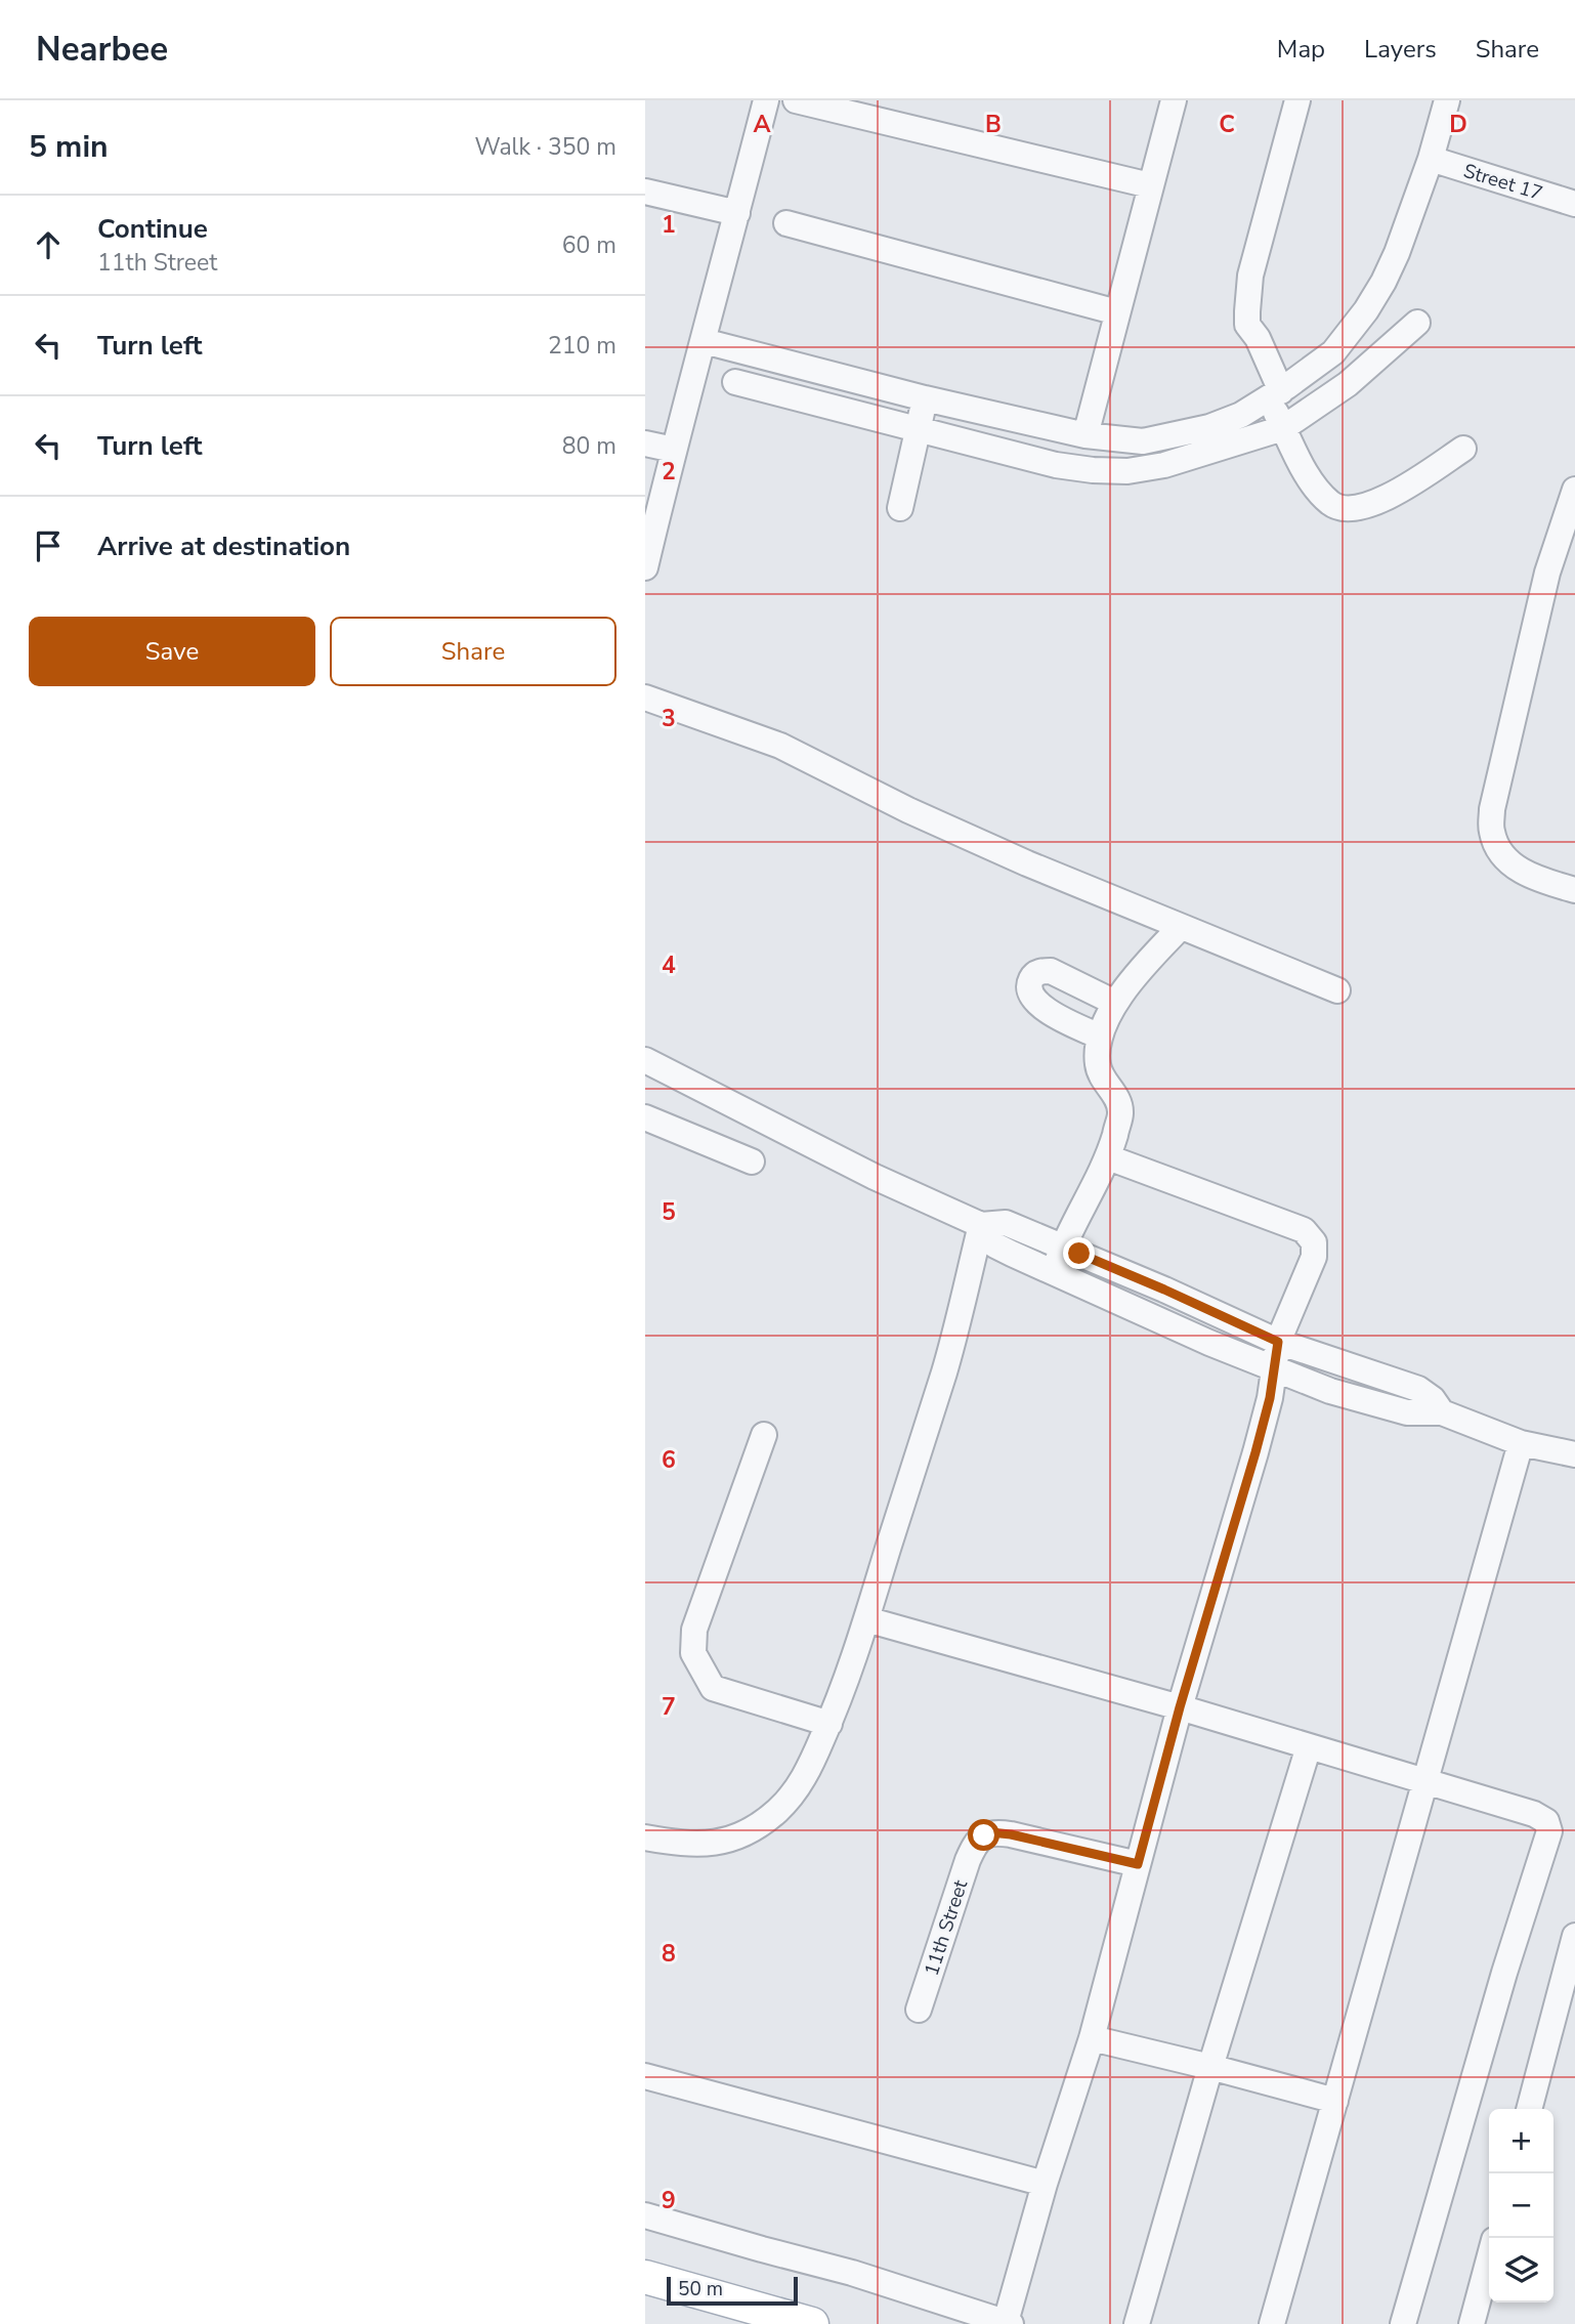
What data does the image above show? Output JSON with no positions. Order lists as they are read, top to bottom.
{
  "streets": {
    "street": ["Street 17", "11th Street"]
  },
  "scale_bar": "50 m",
  "page": {
    "header": "Nearbee",
    "nav": ["Map", "Layers", "Share"],
    "heading": ["5 min", "Walk · 350 m"],
    "list": [
      ["Continue", "11th Street", "60 m"],
      ["Turn left", "210 m"],
      ["Turn left", "80 m"],
      "Arrive at destination"
    ],
    "buttons": ["Save", "Share"],
    "map_buttons": ["+", "−"],
    "scale": "50 m"
  },
  "grid": {
    "columns": [
      "A",
      "B",
      "C",
      "D"
    ],
    "rows": [
      "1",
      "2",
      "3",
      "4",
      "5",
      "6",
      "7",
      "8",
      "9"
    ]
  }
}
